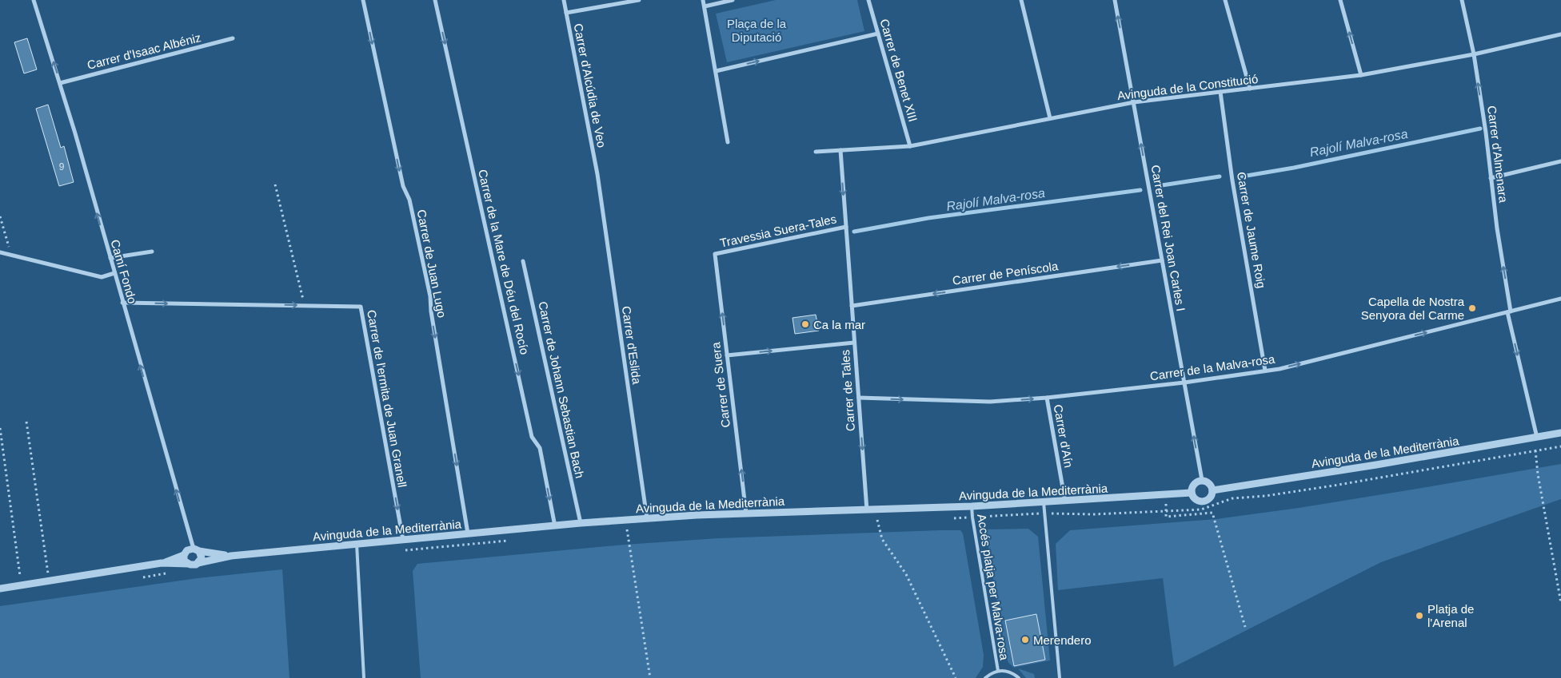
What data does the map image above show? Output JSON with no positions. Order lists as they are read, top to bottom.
{
  "streets": {
    "street": [
      "Carrer d'Isaac Albéniz",
      "Carrer de Benet XIII",
      "Carrer d'Alcúdia de Veo",
      "Avinguda de la Constitució",
      "Carrer d'Almenara",
      "Carrer de Jaume Roig",
      "Travessia Suera-Tales",
      "Carrer del Rei Joan Carles I",
      "Carrer de la Mare de Déu del Rocío",
      "Carrer de Juan Lugo",
      "Camí Fondo",
      "Carrer de Peníscola",
      "Carrer d'Eslida",
      "Carrer de la Malva-rosa",
      "Carrer de Suera",
      "Carrer de Johann Sebastian Bach",
      "Carrer de Tales",
      "Carrer de l'ermita de Juan Granell",
      "Carrer d'Aín",
      "Avinguda de la Mediterrània"
    ],
    "lane": ["Accés platja per Malva-rosa"]
  },
  "crossings": [
    ["Carrer d'Isaac Albéniz", "Camí Fondo"],
    ["Carrer de Benet XIII", "Avinguda de la Constitució"],
    ["Carrer d'Alcúdia de Veo", "Carrer d'Eslida"],
    ["Avinguda de la Constitució", "Carrer d'Almenara"],
    ["Avinguda de la Constitució", "Carrer de Jaume Roig"],
    ["Avinguda de la Constitució", "Carrer del Rei Joan Carles I"],
    ["Avinguda de la Constitució", "Carrer de Tales"],
    ["Carrer d'Almenara", "Carrer de la Malva-rosa"],
    ["Carrer d'Almenara", "Avinguda de la Mediterrània"],
    ["Carrer de Jaume Roig", "Carrer de la Malva-rosa"],
    ["Travessia Suera-Tales", "Carrer de Suera"],
    ["Travessia Suera-Tales", "Carrer de Tales"],
    ["Carrer del Rei Joan Carles I", "Carrer de Peníscola"],
    ["Carrer del Rei Joan Carles I", "Carrer de la Malva-rosa"],
    ["Carrer del Rei Joan Carles I", "Avinguda de la Mediterrània"],
    ["Carrer de la Mare de Déu del Rocío", "Avinguda de la Mediterrània"],
    ["Carrer de Juan Lugo", "Avinguda de la Mediterrània"],
    ["Camí Fondo", "Carrer de l'ermita de Juan Granell"],
    ["Camí Fondo", "Avinguda de la Mediterrània"],
    ["Carrer de Peníscola", "Carrer de Tales"],
    ["Carrer d'Eslida", "Avinguda de la Mediterrània"],
    ["Carrer de la Malva-rosa", "Carrer de Tales"],
    ["Carrer de la Malva-rosa", "Carrer d'Aín"],
    ["Carrer de Suera", "Avinguda de la Mediterrània"],
    ["Carrer de Johann Sebastian Bach", "Avinguda de la Mediterrània"],
    ["Carrer de Tales", "Avinguda de la Mediterrània"],
    ["Carrer de l'ermita de Juan Granell", "Avinguda de la Mediterrània"],
    ["Carrer d'Aín", "Avinguda de la Mediterrània"],
    ["Avinguda de la Mediterrània", "Accés platja per Malva-rosa"]
  ],
  "one_way": [
    "Carrer del Rei Joan Carles I",
    "Carrer de la Mare de Déu del Rocío",
    "Carrer de Juan Lugo",
    "Camí Fondo",
    "Carrer de Peníscola",
    "Carrer de la Malva-rosa",
    "Carrer de Suera",
    "Carrer de Tales"
  ],
  "water": ["Rajolí Malva-rosa"],
  "parks": ["Plaça de la Diputació"],
  "places": [
    "Capella de Nostra Senyora del Carme",
    "Ca la mar",
    "Platja de l'Arenal",
    "Merendero"
  ],
  "house_numbers": ["9"]
}
